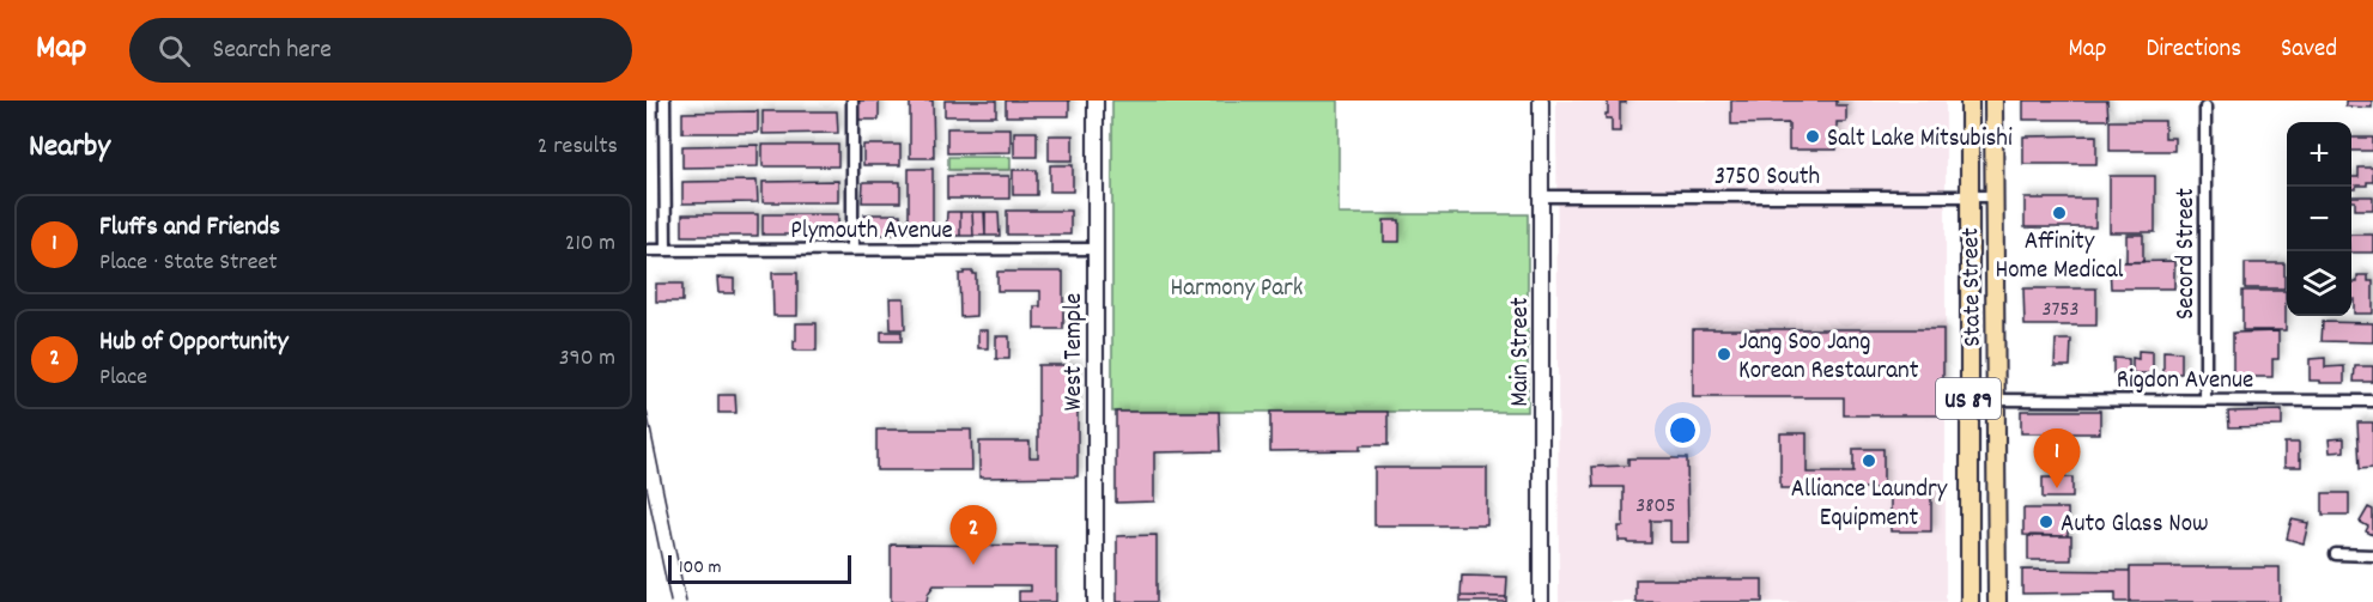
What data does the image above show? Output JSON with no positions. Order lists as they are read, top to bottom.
{
  "streets": {
    "main road": ["State Street", "US 89"],
    "street": [
      "3750 South",
      "Plymouth Avenue",
      "Secord Street",
      "West Temple",
      "Main Street",
      "Rigdon Avenue"
    ]
  },
  "crossings": [
    ["3750 South", "State Street"],
    ["3750 South", "Main Street"],
    ["Plymouth Avenue", "West Temple"],
    ["Secord Street", "Rigdon Avenue"],
    ["State Street", "Rigdon Avenue"]
  ],
  "parks": ["Harmony Park"],
  "places": [
    "Salt Lake Mitsubishi",
    "Affinity Home Medical",
    "Jang Soo Jang Korean Restaurant",
    "Alliance Laundry Equipment",
    "Auto Glass Now"
  ],
  "house_numbers": ["3753", "3805"],
  "scale_bar": "100 m",
  "page": {
    "header": "Map",
    "search": "Search here",
    "nav": ["Map", "Directions", "Saved"],
    "heading": ["Nearby", "2 results"],
    "map_buttons": ["+", "−"],
    "list": [
      {
        "mark": "1",
        "name": "Fluffs and Friends",
        "note": "Place · State Street",
        "value": "210 m"
      },
      {
        "mark": "2",
        "name": "Hub of Opportunity",
        "note": "Place",
        "value": "390 m"
      }
    ],
    "pins": ["1", "2"],
    "scale": "100 m"
  }
}
